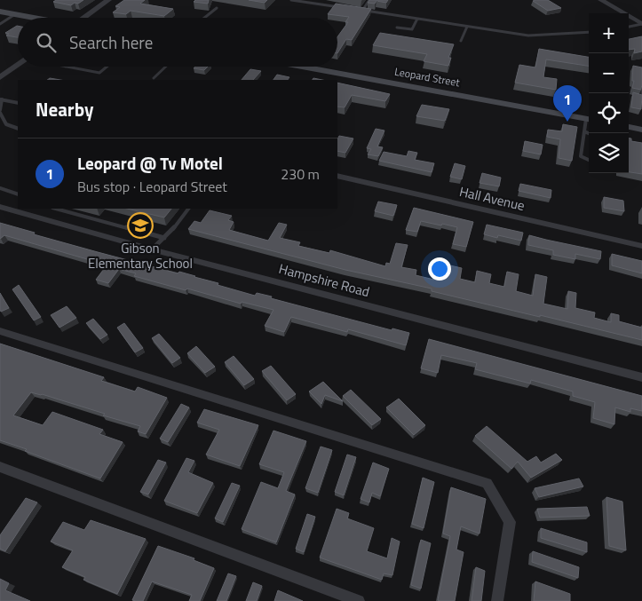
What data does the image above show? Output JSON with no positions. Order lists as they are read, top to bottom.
{
  "streets": {
    "main road": ["Leopard Street"],
    "street": ["Hall Avenue", "Hampshire Road"]
  },
  "places": {
    "school or university": ["Gibson Elementary School"]
  },
  "page": {
    "map_buttons": ["+", "−"],
    "search": "Search here",
    "heading": "Nearby",
    "pins": "1",
    "list": [
      {
        "mark": "1",
        "name": "Leopard @ Tv Motel",
        "note": "Bus stop · Leopard Street",
        "value": "230 m"
      }
    ]
  }
}
